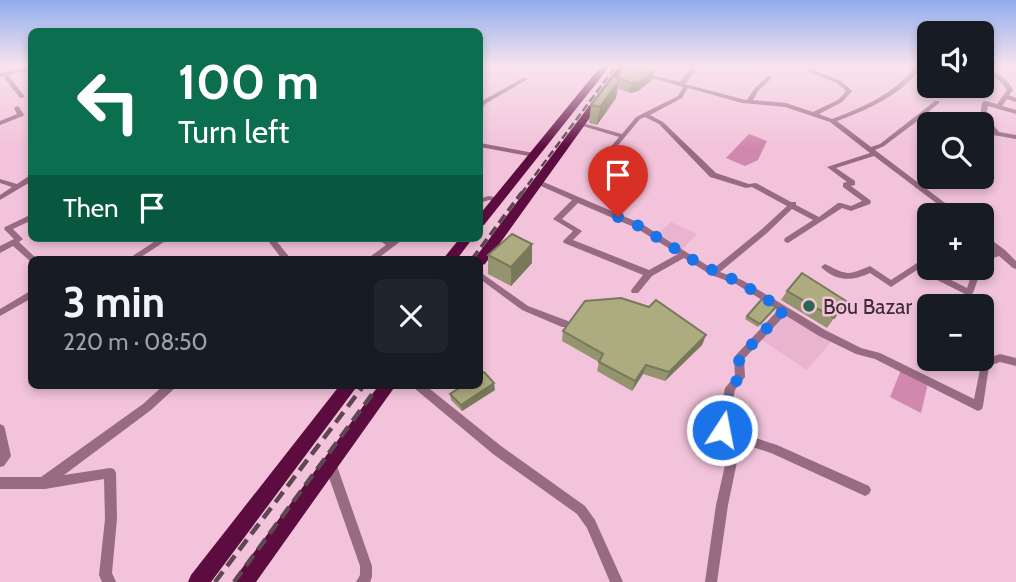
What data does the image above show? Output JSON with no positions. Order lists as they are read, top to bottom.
{
  "places": ["Bou Bazar"],
  "page": {
    "map_buttons": ["+", "−"],
    "turn": ["100 m", "Turn left"],
    "then": "Then",
    "heading": ["3 min", "220 m · 08:50"]
  }
}
